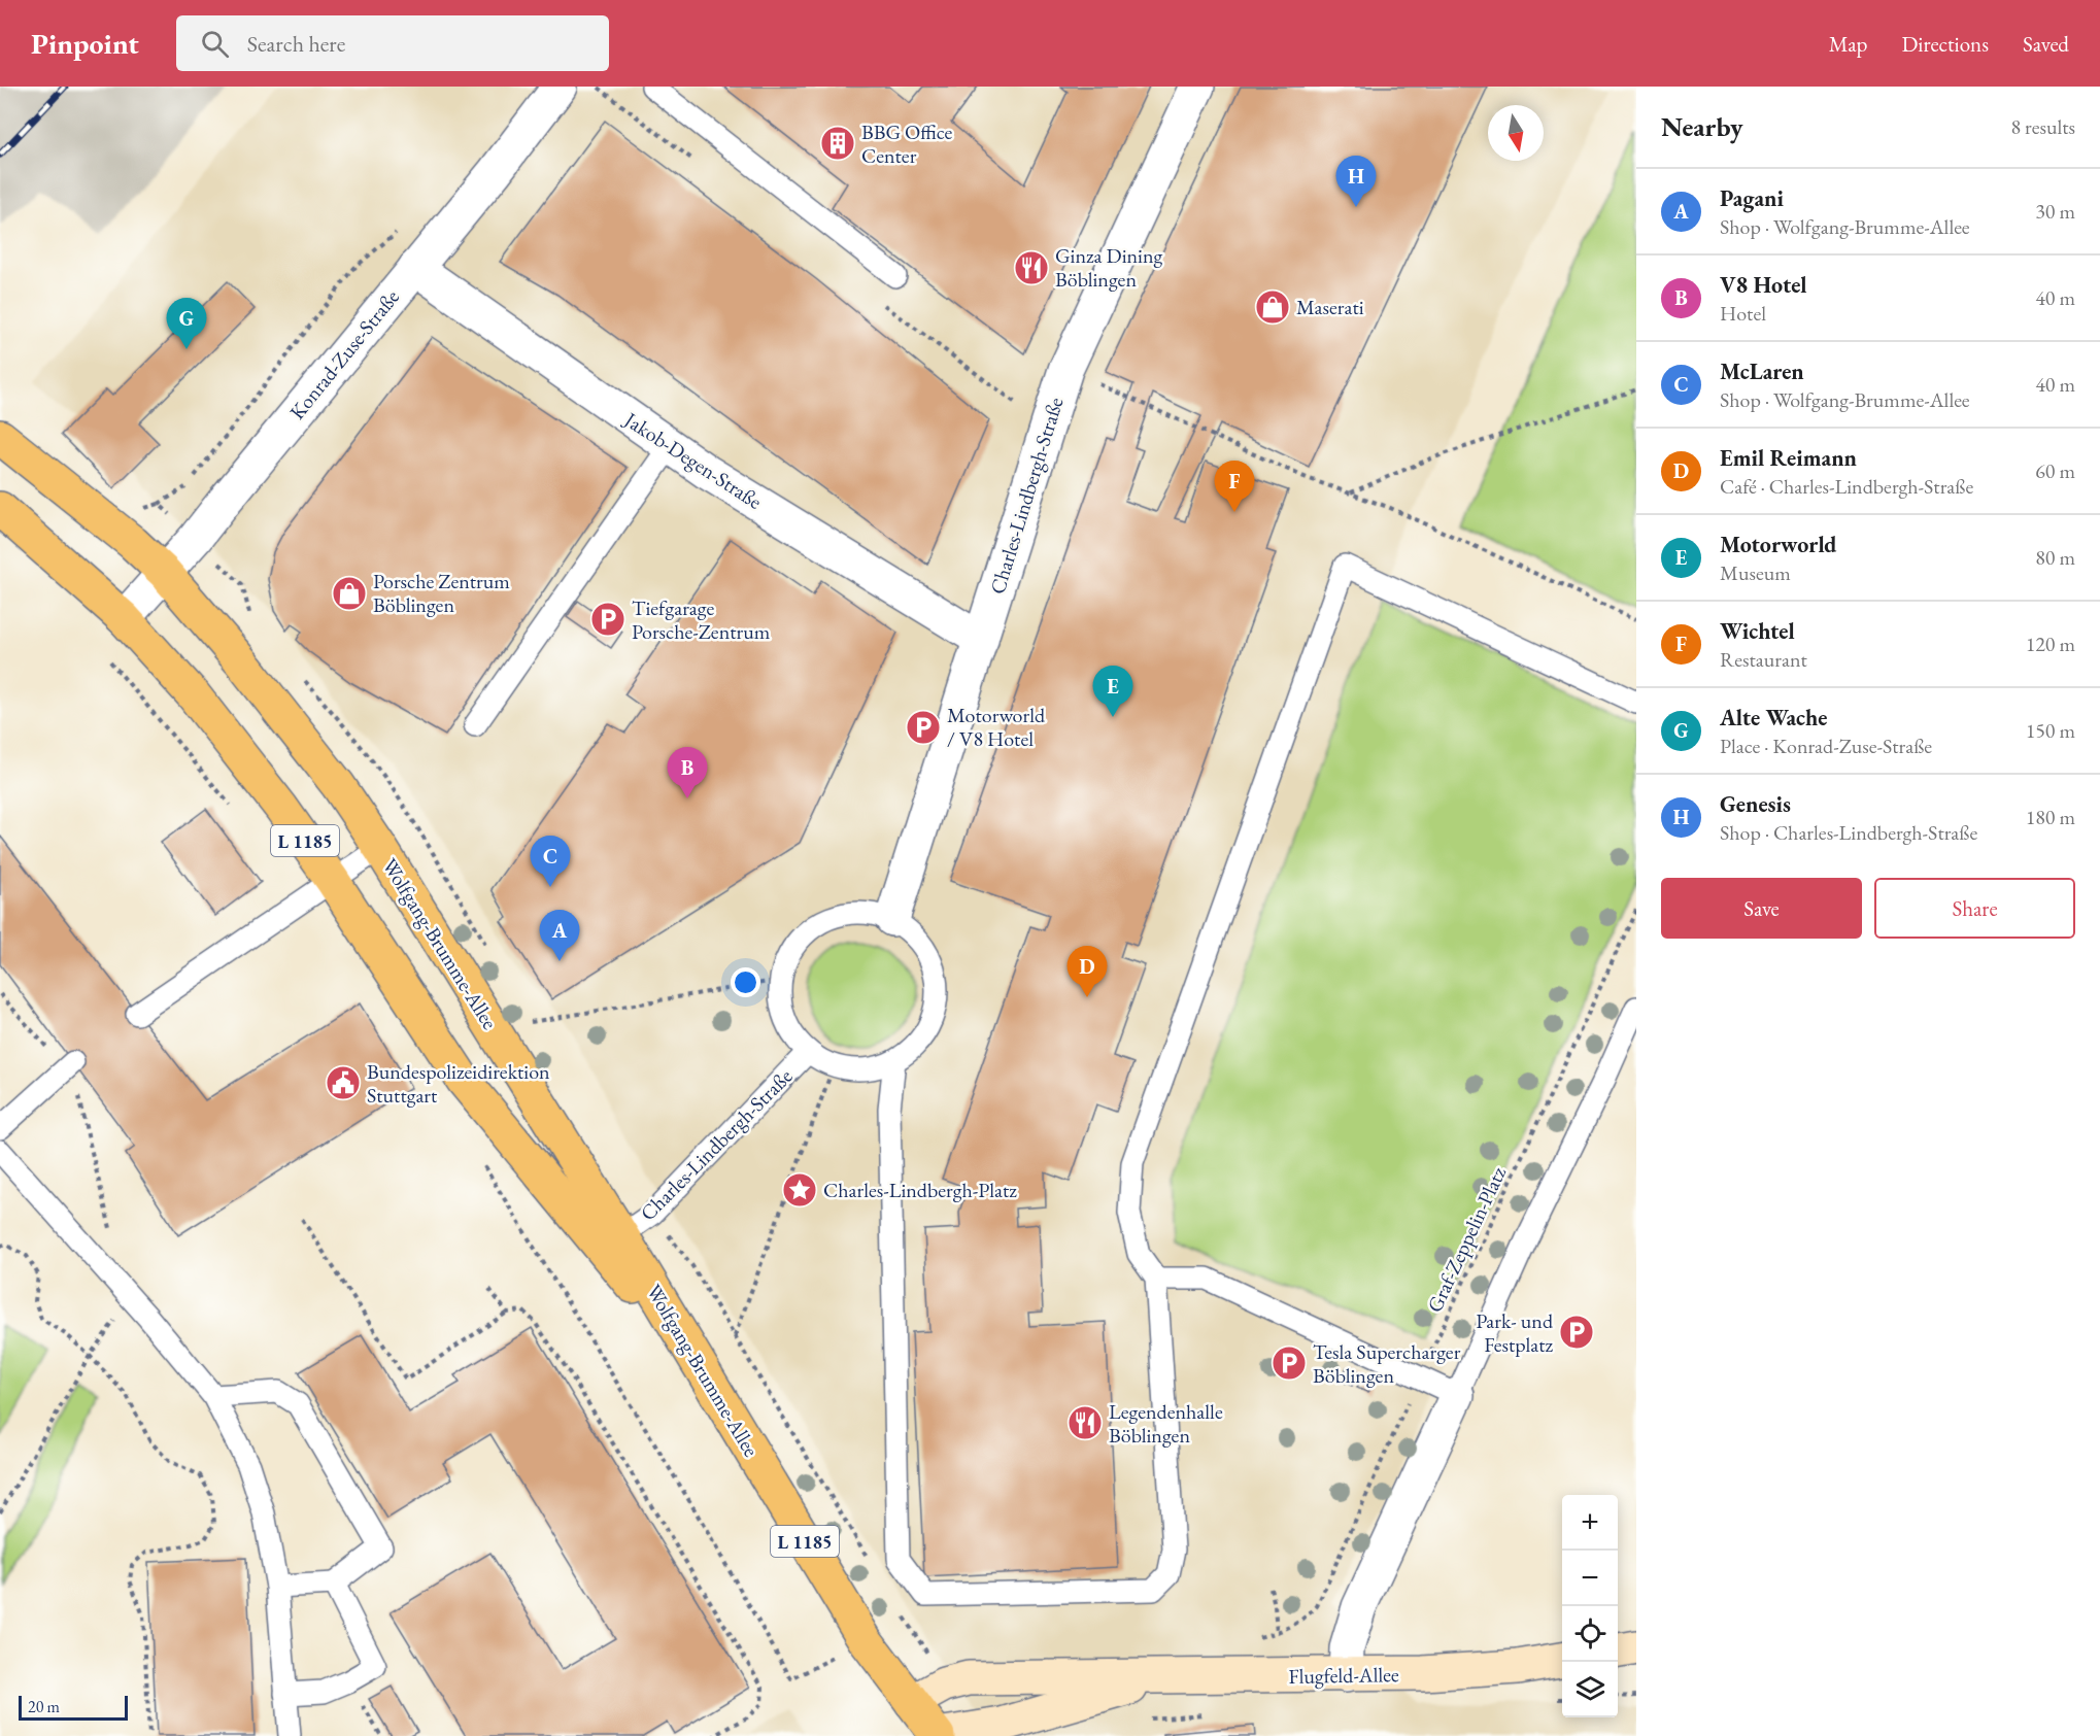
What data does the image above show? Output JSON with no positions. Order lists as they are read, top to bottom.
{
  "streets": {
    "main road": ["L 1185", "Wolfgang-Brumme-Allee", "Flugfeld-Allee"],
    "street": ["Konrad-Zuse-Straße", "Jakob-Degen-Straße", "Charles-Lindbergh-Straße"],
    "path": ["Graf-Zeppelin-Platz"]
  },
  "crossings": [
    ["Konrad-Zuse-Straße", "Jakob-Degen-Straße"],
    ["Konrad-Zuse-Straße", "L 1185"],
    ["Konrad-Zuse-Straße", "Wolfgang-Brumme-Allee"],
    ["Jakob-Degen-Straße", "Charles-Lindbergh-Straße"],
    ["Charles-Lindbergh-Straße", "Wolfgang-Brumme-Allee"],
    ["L 1185", "Wolfgang-Brumme-Allee"],
    ["Wolfgang-Brumme-Allee", "Flugfeld-Allee"]
  ],
  "places": {
    "building": ["BBG Office Center"],
    "restaurant": ["Ginza Dining Böblingen", "Legendenhalle Böblingen"],
    "shop": ["Maserati", "Porsche Zentrum Böblingen"],
    "parking": [
      "Tiefgarage Porsche-Zentrum",
      "Motorworld / V8 Hotel",
      "Park- und Festplatz",
      "Tesla Supercharger Böblingen"
    ],
    "public building": ["Bundespolizeidirektion Stuttgart"],
    "place": ["Charles-Lindbergh-Platz"]
  },
  "scale_bar": "20 m",
  "north": "bottom",
  "page": {
    "header": "Pinpoint",
    "search": "Search here",
    "nav": ["Map", "Directions", "Saved"],
    "heading": ["Nearby", "8 results"],
    "pins": [
      "H",
      "G",
      "F",
      "E",
      "B",
      "C",
      "A",
      "D"
    ],
    "list": [
      {
        "mark": "A",
        "name": "Pagani",
        "note": "Shop · Wolfgang-Brumme-Allee",
        "value": "30 m"
      },
      {
        "mark": "B",
        "name": "V8 Hotel",
        "note": "Hotel",
        "value": "40 m"
      },
      {
        "mark": "C",
        "name": "McLaren",
        "note": "Shop · Wolfgang-Brumme-Allee",
        "value": "40 m"
      },
      {
        "mark": "D",
        "name": "Emil Reimann",
        "note": "Café · Charles-Lindbergh-Straße",
        "value": "60 m"
      },
      {
        "mark": "E",
        "name": "Motorworld",
        "note": "Museum",
        "value": "80 m"
      },
      {
        "mark": "F",
        "name": "Wichtel",
        "note": "Restaurant",
        "value": "120 m"
      },
      {
        "mark": "G",
        "name": "Alte Wache",
        "note": "Place · Konrad-Zuse-Straße",
        "value": "150 m"
      },
      {
        "mark": "H",
        "name": "Genesis",
        "note": "Shop · Charles-Lindbergh-Straße",
        "value": "180 m"
      }
    ],
    "buttons": ["Save", "Share"],
    "map_buttons": ["+", "−"],
    "scale": "20 m"
  }
}
